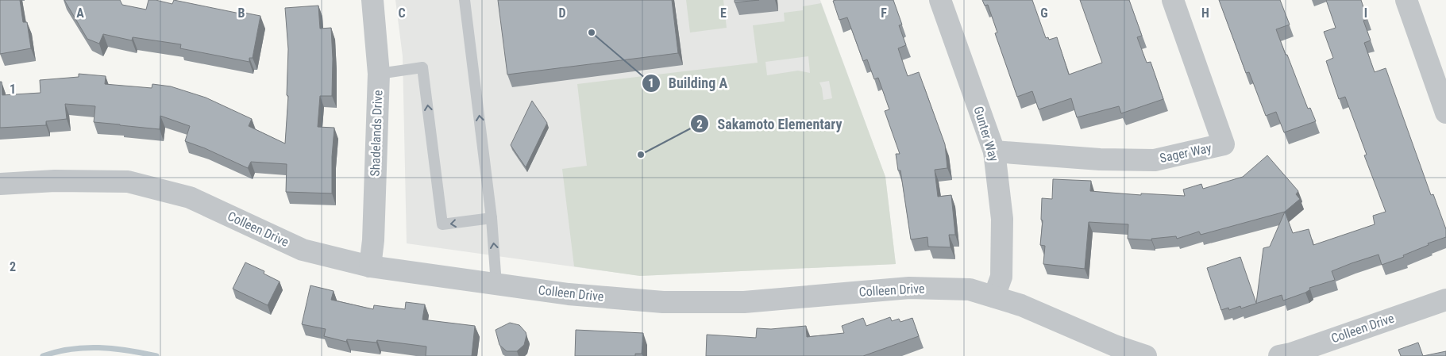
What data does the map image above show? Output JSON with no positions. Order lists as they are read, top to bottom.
{
  "streets": {
    "street": [
      "Shadelands Drive",
      "Gunter Way",
      "Sager Way",
      "Colleen Drive"
    ]
  },
  "crossings": [
    ["Shadelands Drive", "Colleen Drive"],
    ["Gunter Way", "Sager Way"],
    ["Gunter Way", "Colleen Drive"]
  ],
  "places": ["Building A", "Sakamoto Elementary"],
  "grid": {
    "columns": [
      "A",
      "B",
      "C",
      "D",
      "E",
      "F",
      "G",
      "H",
      "I"
    ],
    "rows": ["1", "2"]
  }
}
